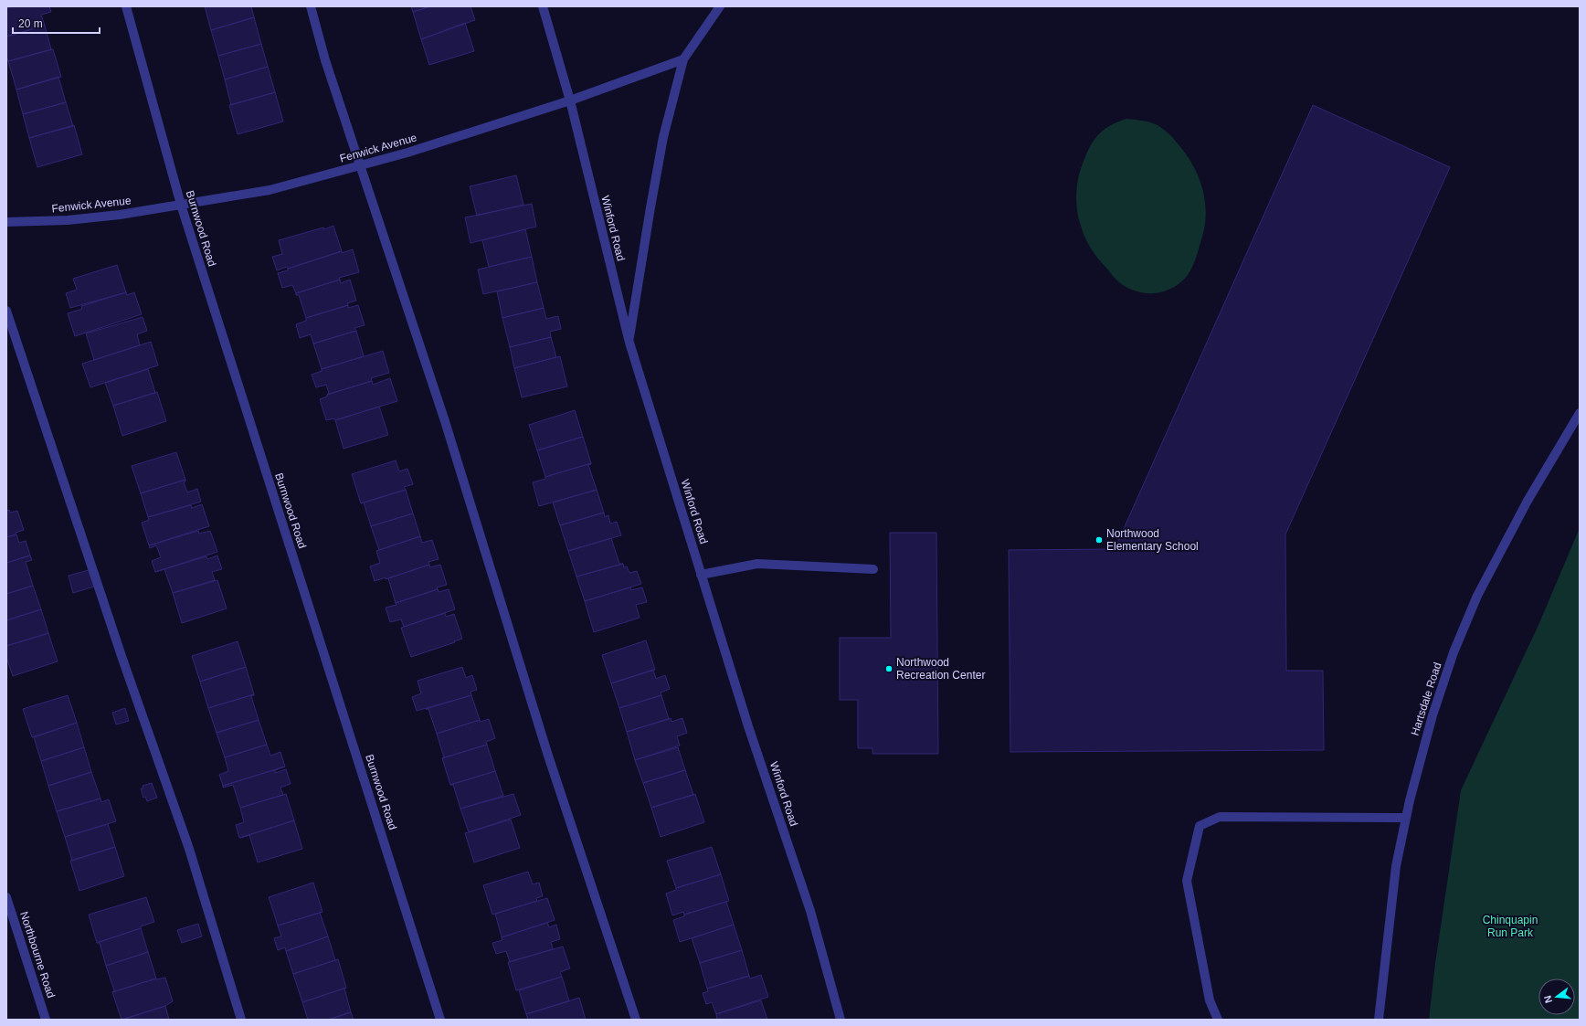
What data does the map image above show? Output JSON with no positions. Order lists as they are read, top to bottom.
{
  "streets": {
    "street": [
      "Fenwick Avenue",
      "Burnwood Road",
      "Winford Road",
      "Hartsdale Road",
      "Northbourne Road"
    ]
  },
  "crossings": [
    ["Fenwick Avenue", "Burnwood Road"],
    ["Fenwick Avenue", "Winford Road"]
  ],
  "parks": ["Chinquapin Run Park"],
  "places": ["Northwood Elementary School", "Northwood Recreation Center"],
  "scale_bar": "20 m",
  "north": "left"
}
